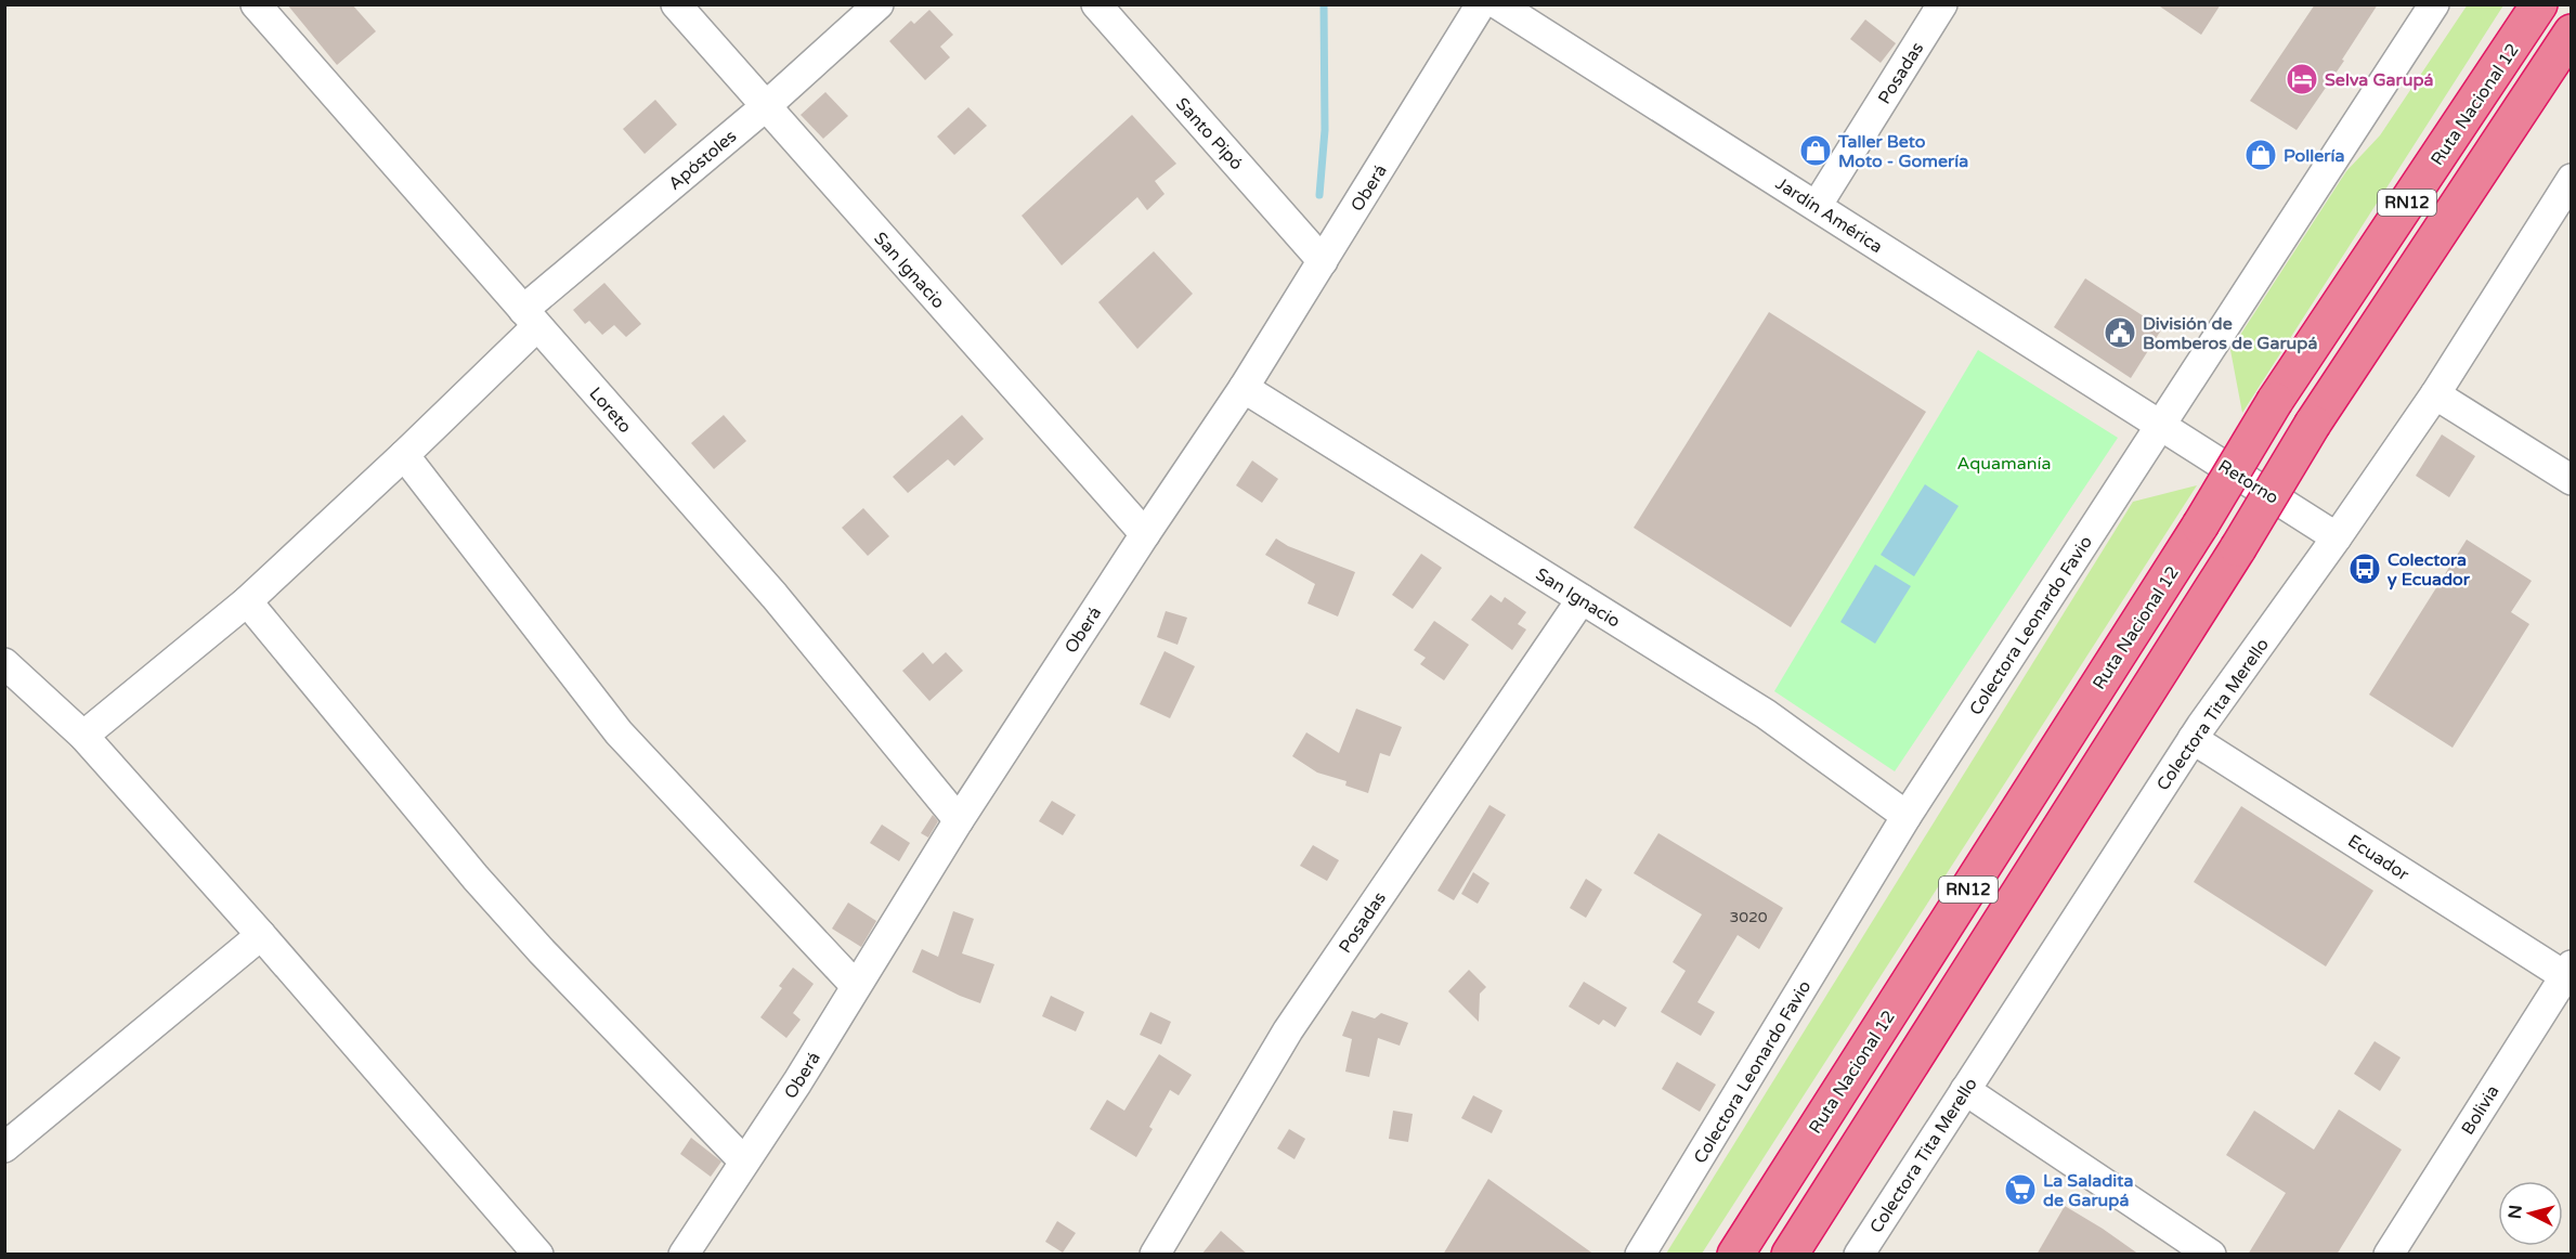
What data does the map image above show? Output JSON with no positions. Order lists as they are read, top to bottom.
{
  "streets": {
    "highway": ["Ruta Nacional 12", "RN12"],
    "street": [
      "Posadas",
      "Santo Pipó",
      "Apóstoles",
      "Oberá",
      "Jardín América",
      "San Ignacio",
      "Loreto",
      "Retorno",
      "Colectora Leonardo Favio",
      "Colectora Tita Merello",
      "Ecuador",
      "Bolivia"
    ]
  },
  "crossings": [
    ["Posadas", "Jardín América"],
    ["Posadas", "San Ignacio"],
    ["Santo Pipó", "Oberá"],
    ["Apóstoles", "San Ignacio"],
    ["Apóstoles", "Loreto"],
    ["Oberá", "San Ignacio"],
    ["Oberá", "Loreto"],
    ["Jardín América", "Retorno"],
    ["Jardín América", "Colectora Leonardo Favio"],
    ["San Ignacio", "Colectora Leonardo Favio"],
    ["Retorno", "Colectora Leonardo Favio"],
    ["Retorno", "Colectora Tita Merello"],
    ["Colectora Tita Merello", "Ecuador"],
    ["Ecuador", "Bolivia"]
  ],
  "parks": ["Aquamanía"],
  "places": {
    "hotel": ["Selva Garupá"],
    "shop": ["Taller Beto Moto - Gomería", "Pollería"],
    "public building": ["División de Bomberos de Garupá"],
    "bus stop": ["Colectora y Ecuador"],
    "supermarket": ["La Saladita de Garupá"]
  },
  "house_numbers": ["3020"],
  "north": "left"
}
